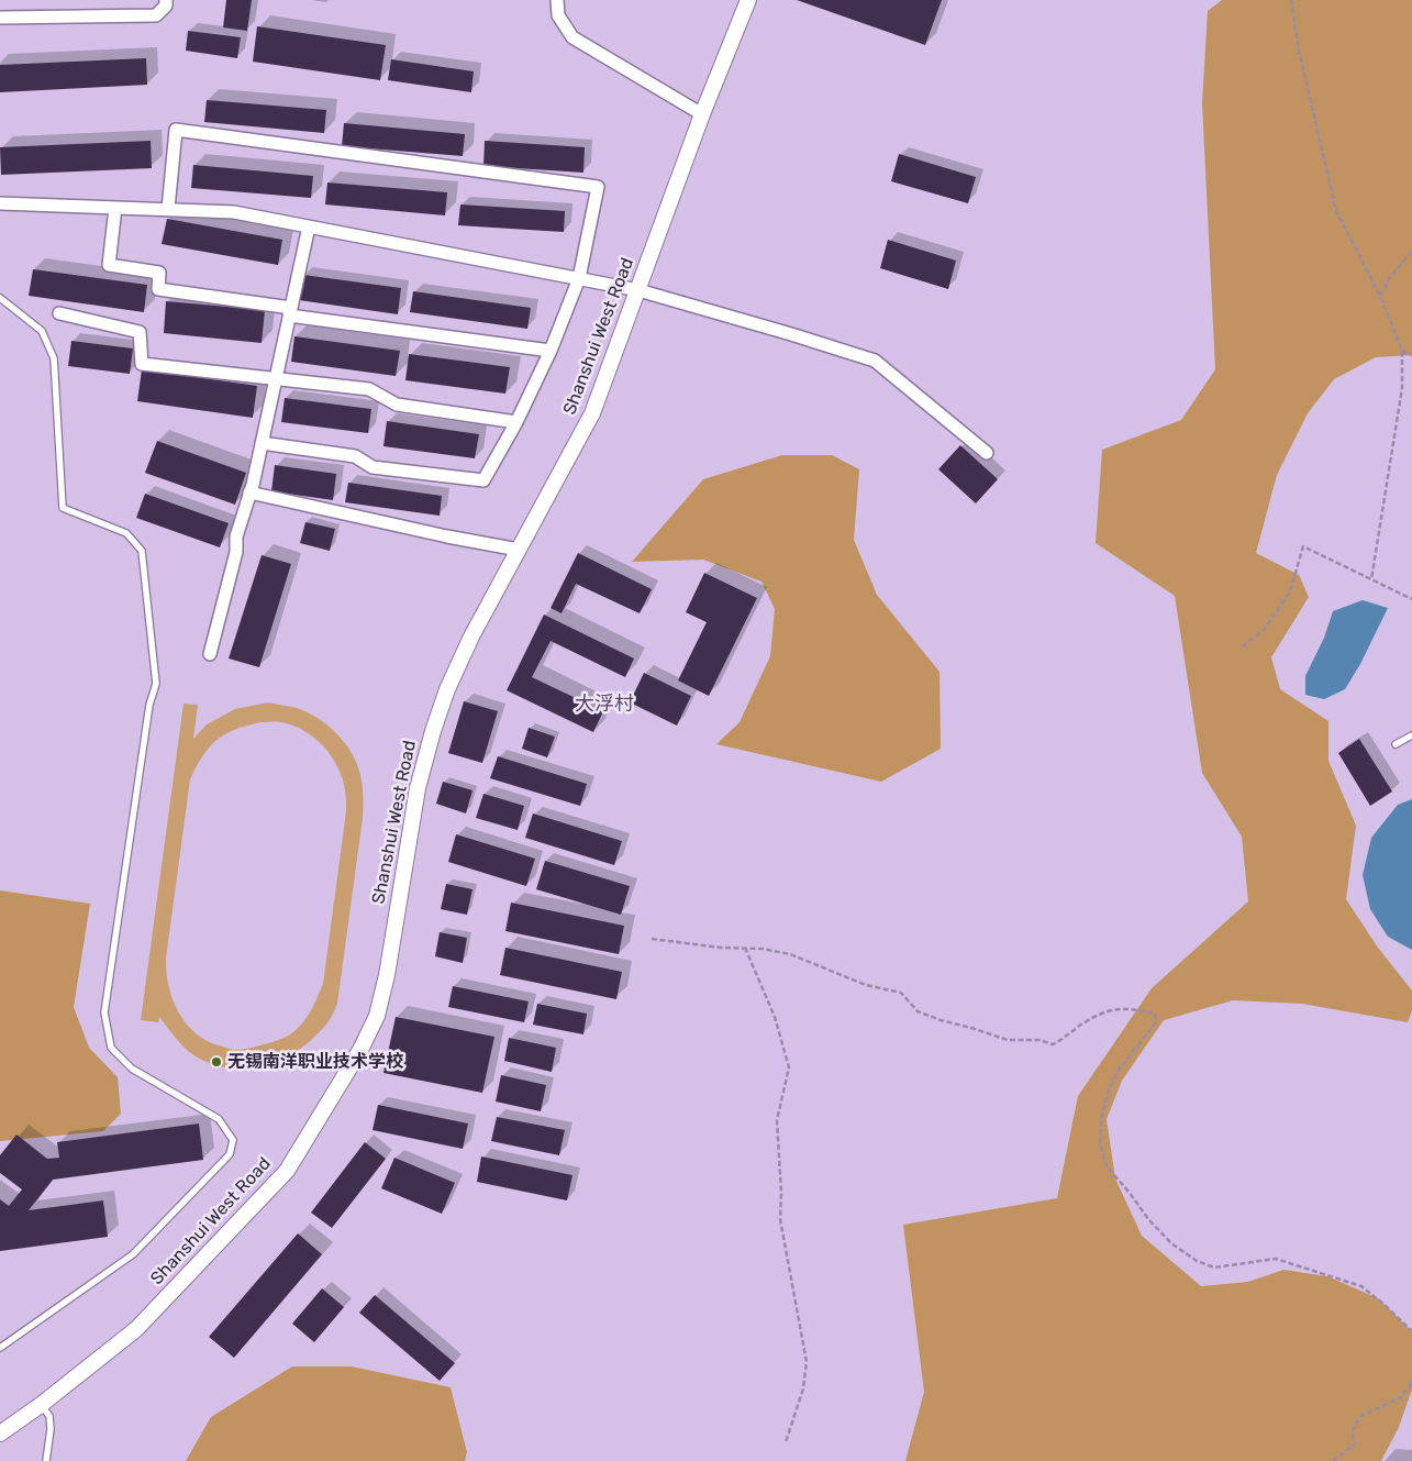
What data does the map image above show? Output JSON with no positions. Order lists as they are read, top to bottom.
{
  "streets": {
    "street": ["Shanshui West Road"]
  },
  "districts": ["大浮村"],
  "places": ["无锡南洋职业技术学校"]
}
